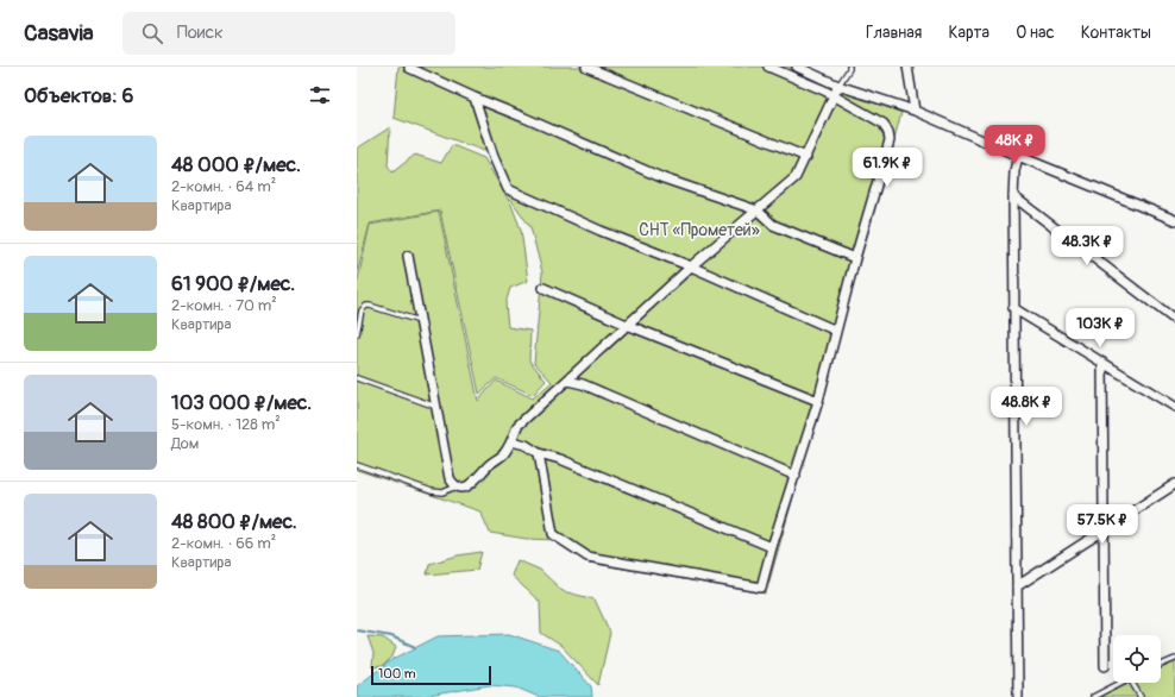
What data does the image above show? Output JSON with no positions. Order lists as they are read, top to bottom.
{
  "parks": ["СНТ «Прометей»"],
  "scale_bar": "100 m",
  "page": {
    "header": "Casavia",
    "search": "Поиск",
    "nav": [
      "Главная",
      "Карта",
      "О нас",
      "Контакты"
    ],
    "heading": "Объектов: 6",
    "list": [
      {
        "name": "48 000 ₽/мес.",
        "note": "2-комн. · 64 m² · Квартира"
      },
      {
        "name": "61 900 ₽/мес.",
        "note": "2-комн. · 70 m² · Квартира"
      },
      {
        "name": "103 000 ₽/мес.",
        "note": "5-комн. · 128 m² · Дом"
      },
      {
        "name": "48 800 ₽/мес.",
        "note": "2-комн. · 66 m² · Квартира"
      }
    ],
    "price": [
      "48K ₽",
      "61.9K ₽",
      "48.3K ₽",
      "103K ₽",
      "48.8K ₽",
      "57.5K ₽"
    ],
    "scale": "100 m"
  }
}
